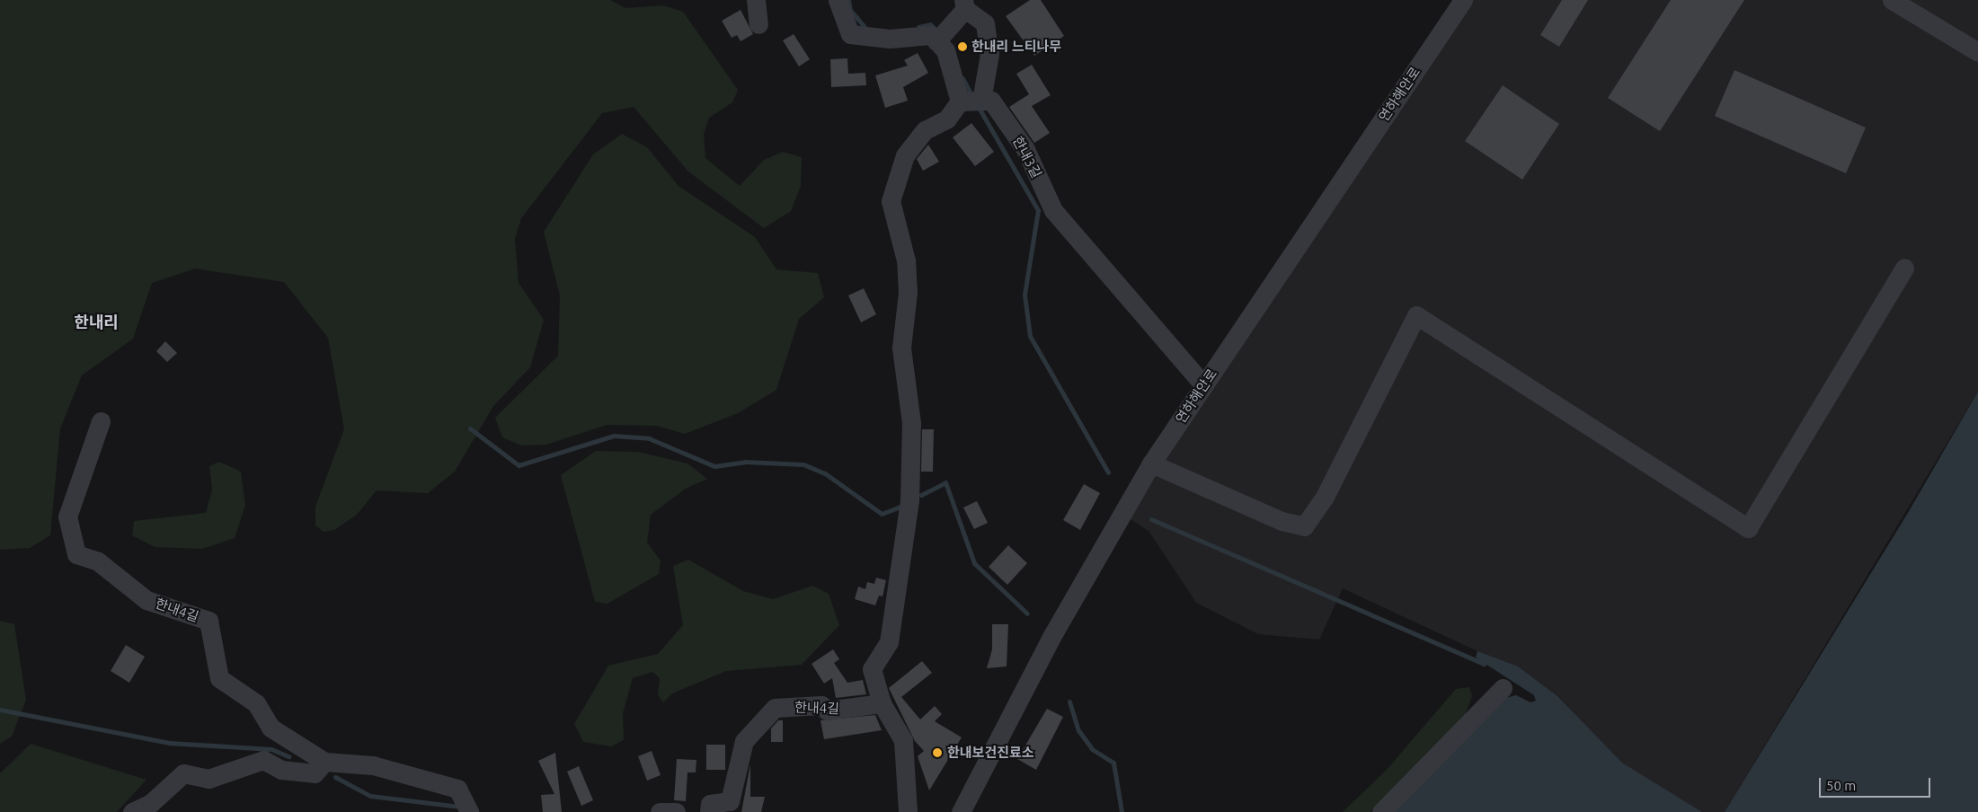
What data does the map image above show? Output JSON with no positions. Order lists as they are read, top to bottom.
{
  "streets": {
    "street": ["연하해안로", "한내3길", "한내4길"]
  },
  "crossings": [
    ["연하해안로", "한내3길"]
  ],
  "districts": ["한내리"],
  "places": ["한내리 느티나무", "한내보건진료소"],
  "scale_bar": "50 m"
}
